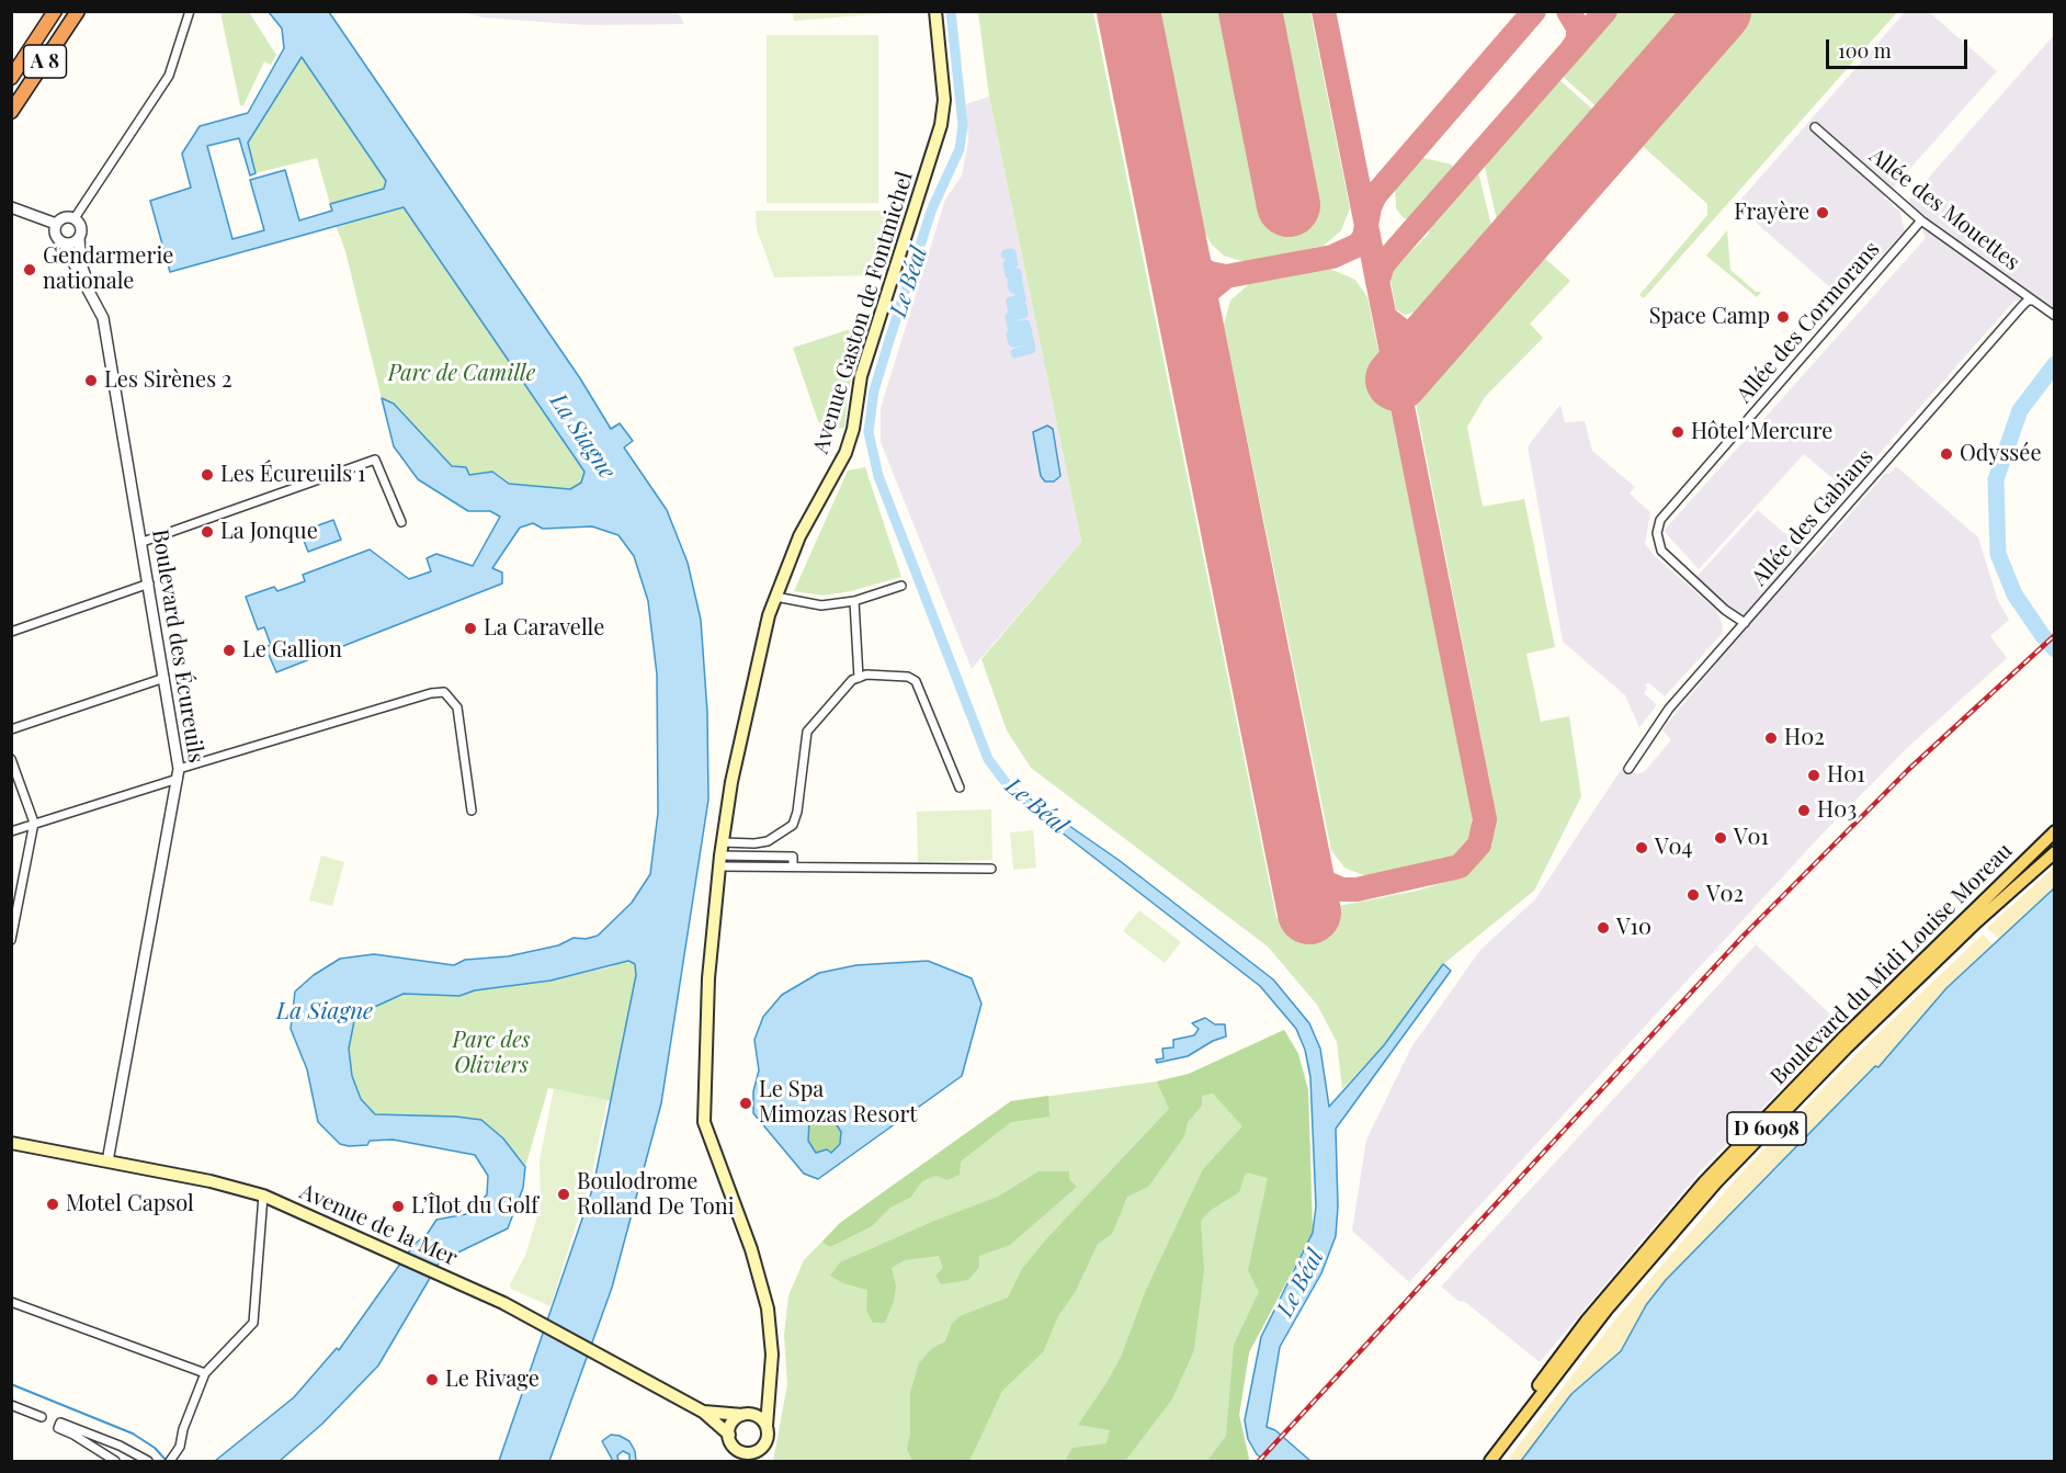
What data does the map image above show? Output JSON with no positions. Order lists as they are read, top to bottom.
{
  "streets": {
    "highway": ["A 8"],
    "main road": [
      "Avenue Gaston de Fontmichel",
      "Boulevard du Midi Louise Moreau",
      "D 6098",
      "Avenue de la Mer"
    ],
    "street": [
      "Allée des Mouettes",
      "Allée des Cormorans",
      "Allée des Gabians",
      "Boulevard des Écureuils"
    ]
  },
  "crossings": [
    ["Allée des Mouettes", "Allée des Cormorans"],
    ["Allée des Mouettes", "Allée des Gabians"],
    ["Allée des Cormorans", "Allée des Gabians"],
    ["Boulevard des Écureuils", "Avenue de la Mer"]
  ],
  "water": ["Le Béal", "La Siagne"],
  "parks": ["Parc de Camille", "Parc des Oliviers"],
  "places": [
    "Frayère",
    "Gendarmerie nationale",
    "Space Camp",
    "Les Sirènes 2",
    "Hôtel Mercure",
    "Odyssée",
    "Les Écureuils 1",
    "La Jonque",
    "La Caravelle",
    "Le Gallion",
    "H02",
    "H01",
    "H03",
    "V01",
    "V04",
    "V02",
    "V10",
    "Le Spa Mimozas Resort",
    "Boulodrome Rolland De Toni",
    "Motel Capsol",
    "L’Îlot du Golf",
    "Le Rivage"
  ],
  "scale_bar": "100 m"
}
